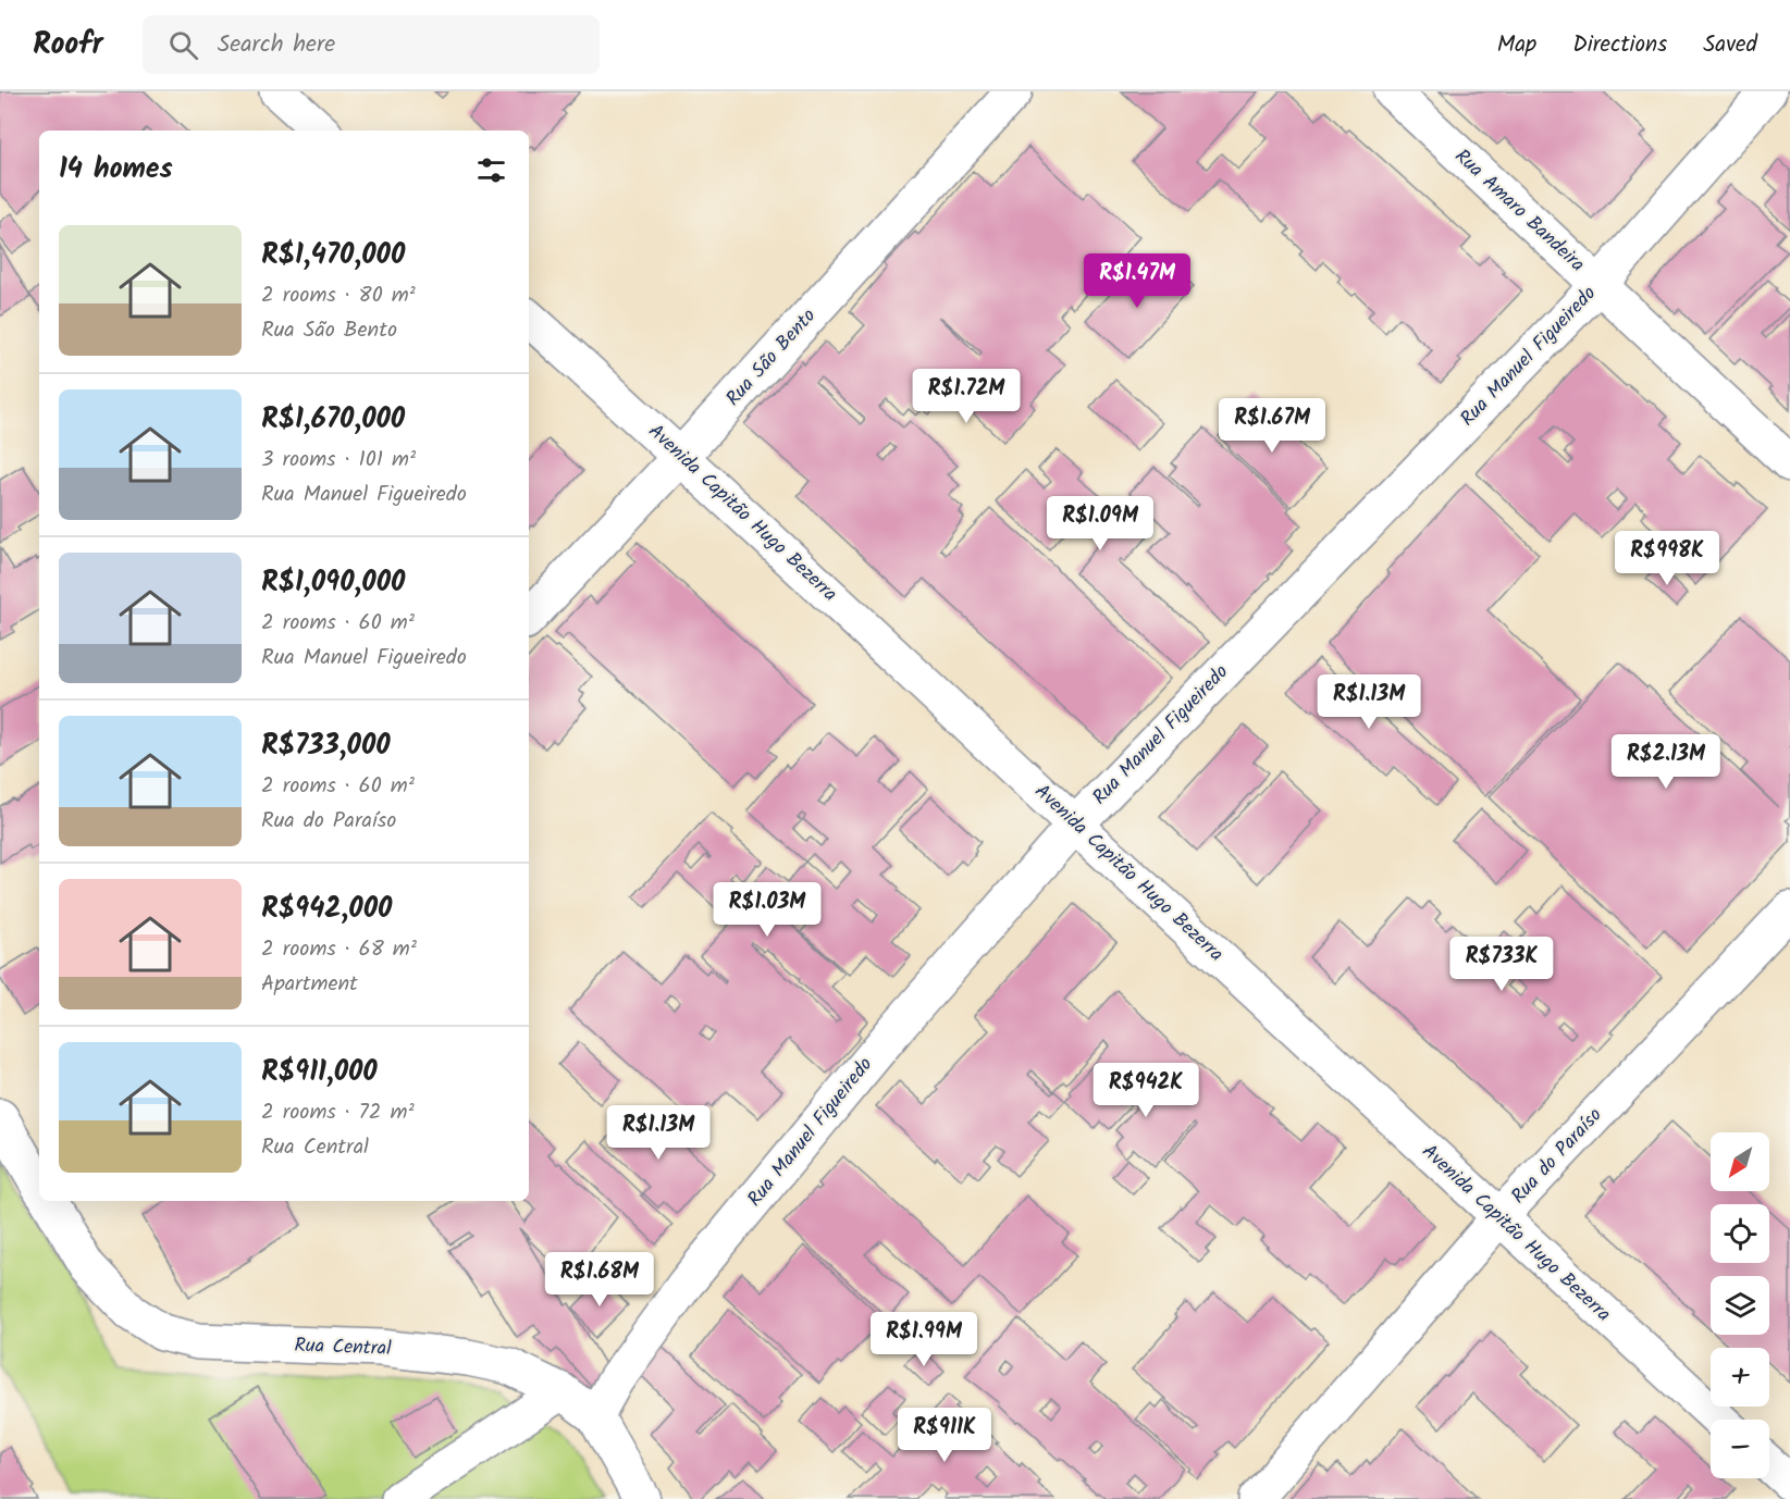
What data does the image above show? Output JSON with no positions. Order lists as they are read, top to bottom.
{
  "streets": {
    "street": [
      "Rua Amaro Bandeira",
      "Rua Manuel Figueiredo",
      "Rua São Bento",
      "Avenida Capitão Hugo Bezerra",
      "Rua do Paraíso",
      "Rua Central"
    ]
  },
  "crossings": [
    ["Rua Amaro Bandeira", "Rua Manuel Figueiredo"],
    ["Rua Manuel Figueiredo", "Avenida Capitão Hugo Bezerra"],
    ["Rua Manuel Figueiredo", "Rua Central"],
    ["Rua São Bento", "Avenida Capitão Hugo Bezerra"],
    ["Avenida Capitão Hugo Bezerra", "Rua do Paraíso"]
  ],
  "north": "bottom left",
  "page": {
    "header": "Roofr",
    "search": "Search here",
    "nav": ["Map", "Directions", "Saved"],
    "heading": "14 homes",
    "list": [
      {
        "name": "R$1,470,000",
        "note": "2 rooms · 80 m² · Rua São Bento"
      },
      {
        "name": "R$1,670,000",
        "note": "3 rooms · 101 m² · Rua Manuel Figueiredo"
      },
      {
        "name": "R$1,090,000",
        "note": "2 rooms · 60 m² · Rua Manuel Figueiredo"
      },
      {
        "name": "R$733,000",
        "note": "2 rooms · 60 m² · Rua do Paraíso"
      },
      {
        "name": "R$942,000",
        "note": "2 rooms · 68 m² · Apartment"
      },
      {
        "name": "R$911,000",
        "note": "2 rooms · 72 m² · Rua Central"
      }
    ],
    "price": [
      "R$1.47M",
      "R$1.72M",
      "R$1.67M",
      "R$1.09M",
      "R$998K",
      "R$1.13M",
      "R$2.13M",
      "R$1.03M",
      "R$733K",
      "R$942K",
      "R$1.13M",
      "R$1.68M",
      "R$1.99M",
      "R$911K"
    ],
    "map_buttons": ["+", "−"]
  }
}
